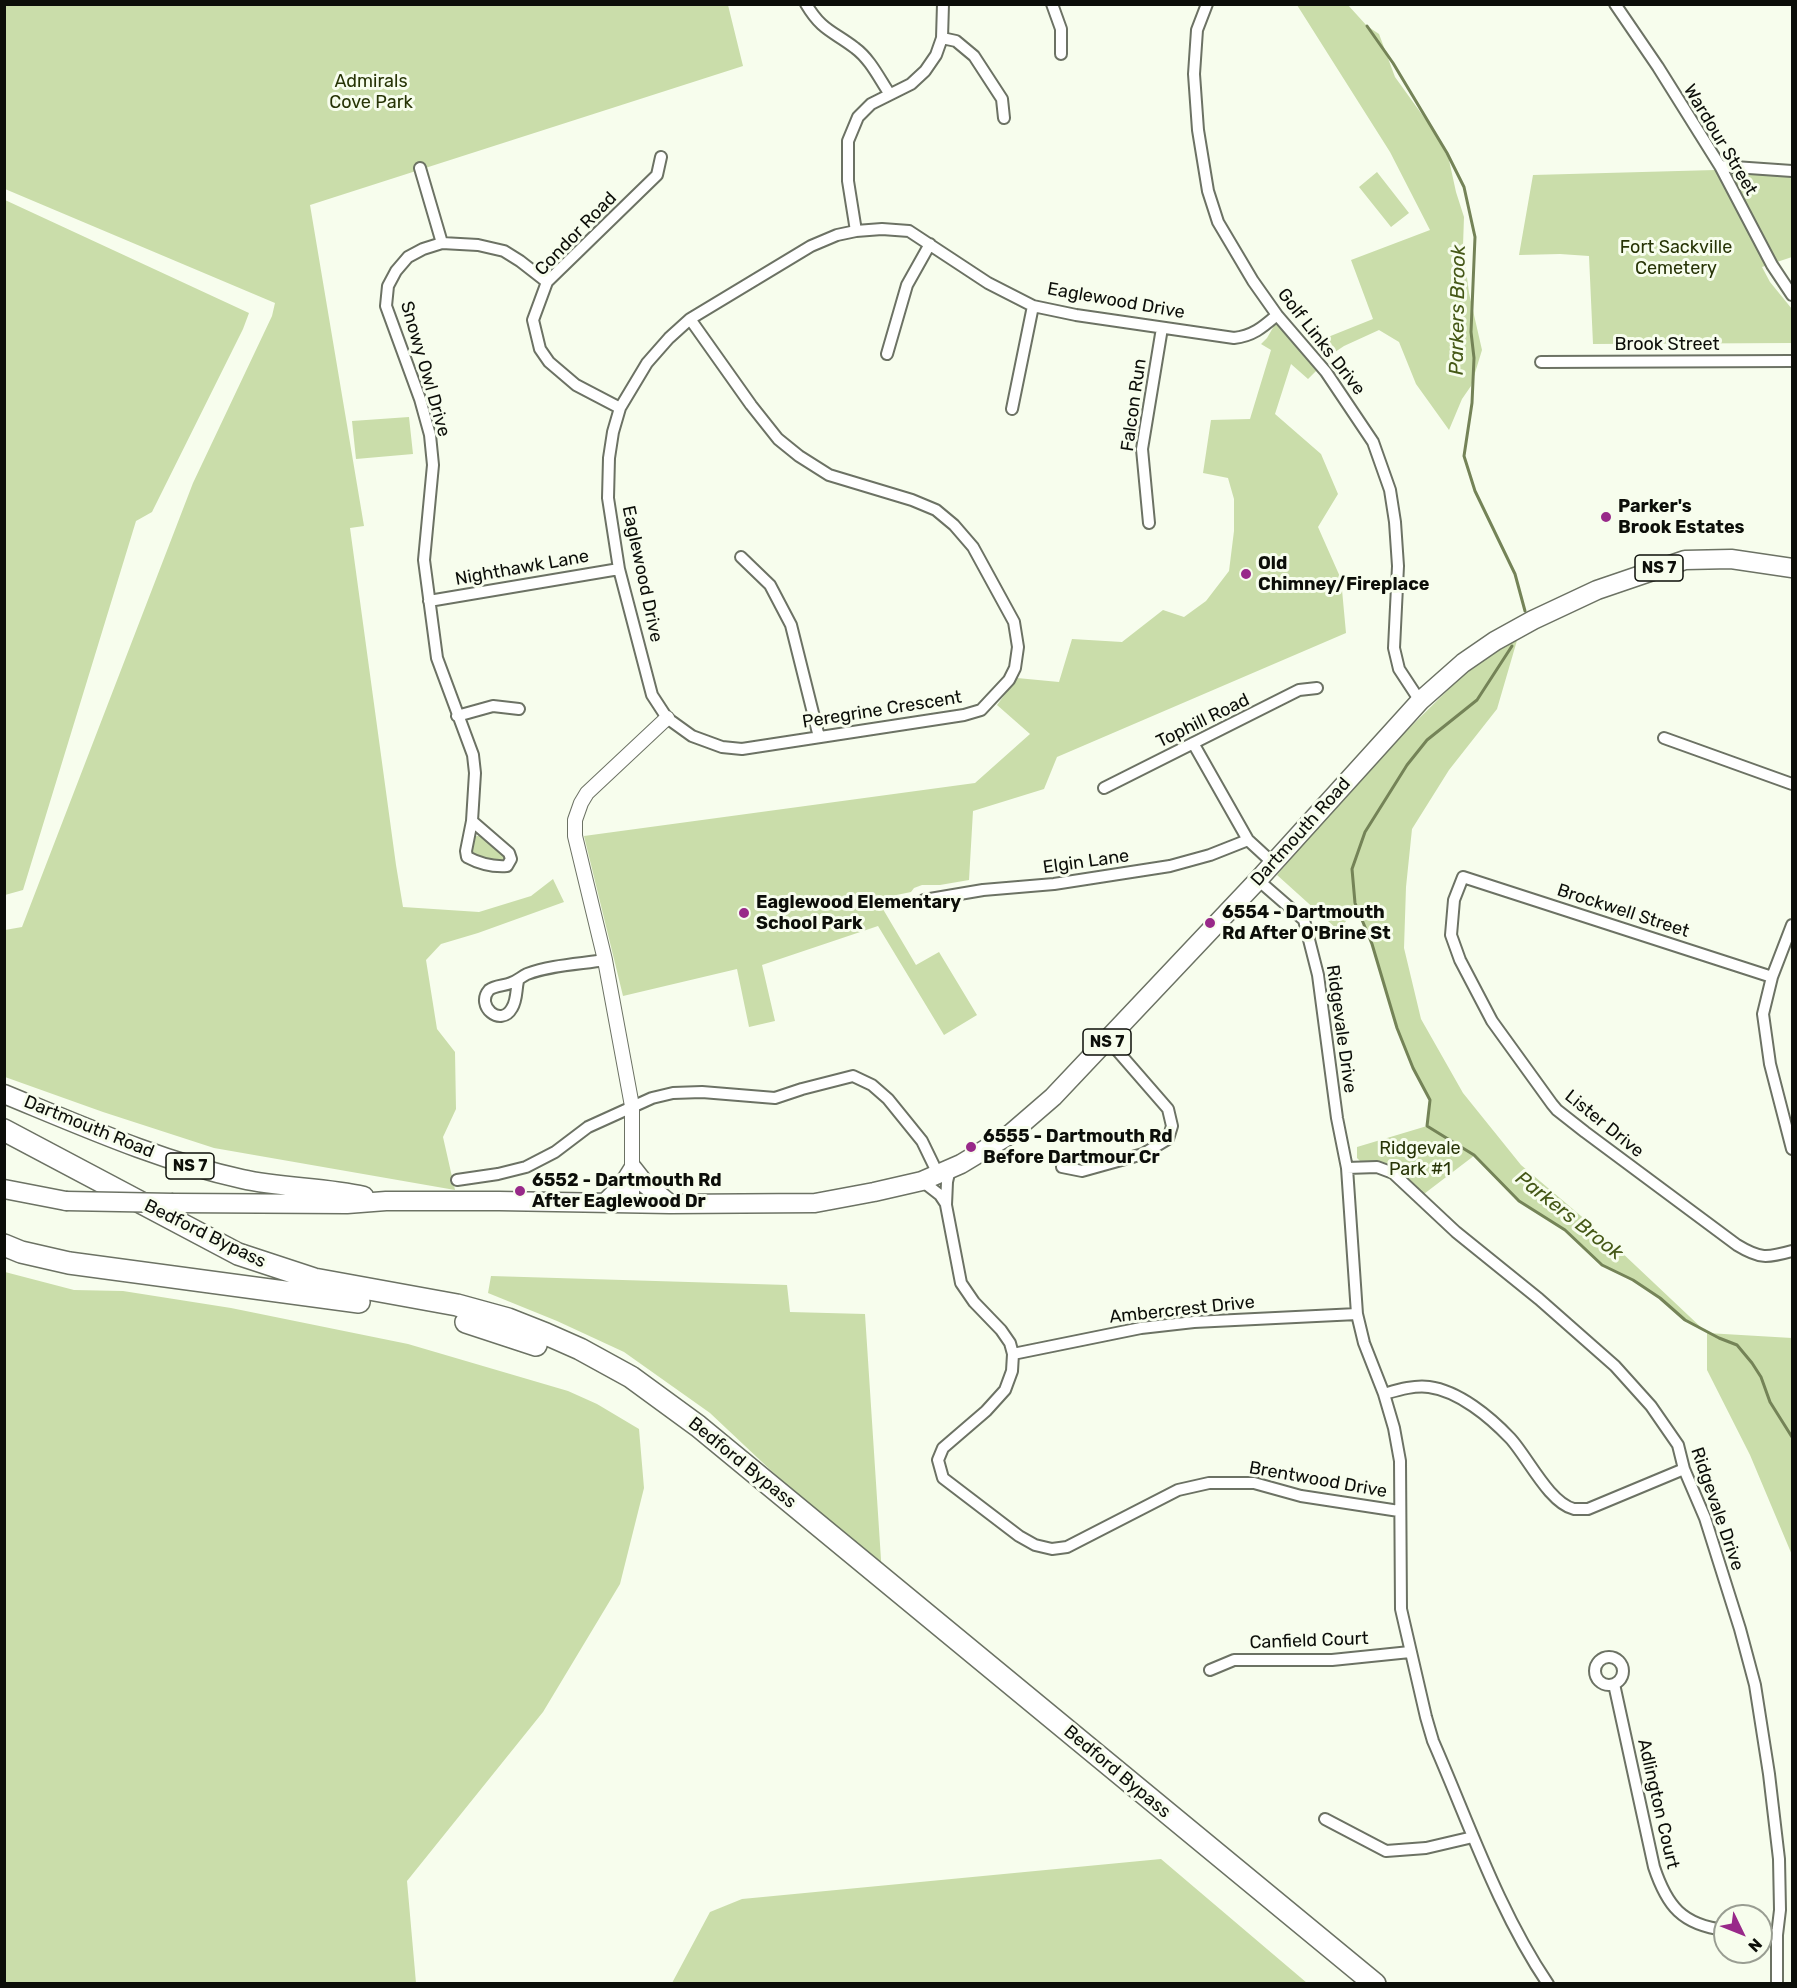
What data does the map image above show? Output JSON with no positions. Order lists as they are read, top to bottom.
{
  "streets": {
    "highway": ["Bedford Bypass"],
    "main road": ["NS 7", "Dartmouth Road"],
    "street": [
      "Wardour Street",
      "Condor Road",
      "Eaglewood Drive",
      "Golf Links Drive",
      "Brook Street",
      "Snowy Owl Drive",
      "Falcon Run",
      "Nighthawk Lane",
      "Peregrine Crescent",
      "Tophill Road",
      "Elgin Lane",
      "Brockwell Street",
      "Ridgevale Drive",
      "Lister Drive",
      "Ambercrest Drive",
      "Brentwood Drive",
      "Canfield Court",
      "Adlington Court"
    ]
  },
  "crossings": [
    ["Condor Road", "Eaglewood Drive"],
    ["Condor Road", "Snowy Owl Drive"],
    ["Eaglewood Drive", "Golf Links Drive"],
    ["Eaglewood Drive", "Falcon Run"],
    ["Eaglewood Drive", "Nighthawk Lane"],
    ["Eaglewood Drive", "Peregrine Crescent"],
    ["Golf Links Drive", "Dartmouth Road"],
    ["Snowy Owl Drive", "Nighthawk Lane"],
    ["Dartmouth Road", "Ridgevale Drive"],
    ["Brockwell Street", "Lister Drive"],
    ["Ridgevale Drive", "Ambercrest Drive"],
    ["Ridgevale Drive", "Brentwood Drive"],
    ["Ridgevale Drive", "Canfield Court"],
    ["Ambercrest Drive", "Brentwood Drive"]
  ],
  "water": ["Parkers Brook"],
  "parks": ["Admirals Cove Park", "Fort Sackville Cemetery", "Ridgevale Park #1"],
  "places": [
    "Parker's Brook Estates",
    "Old Chimney/Fireplace",
    "Eaglewood Elementary School Park",
    "6554 - Dartmouth Rd After O'Brine St",
    "6555 - Dartmouth Rd Before Dartmour Cr",
    "6552 - Dartmouth Rd After Eaglewood Dr"
  ],
  "north": "bottom right"
}
